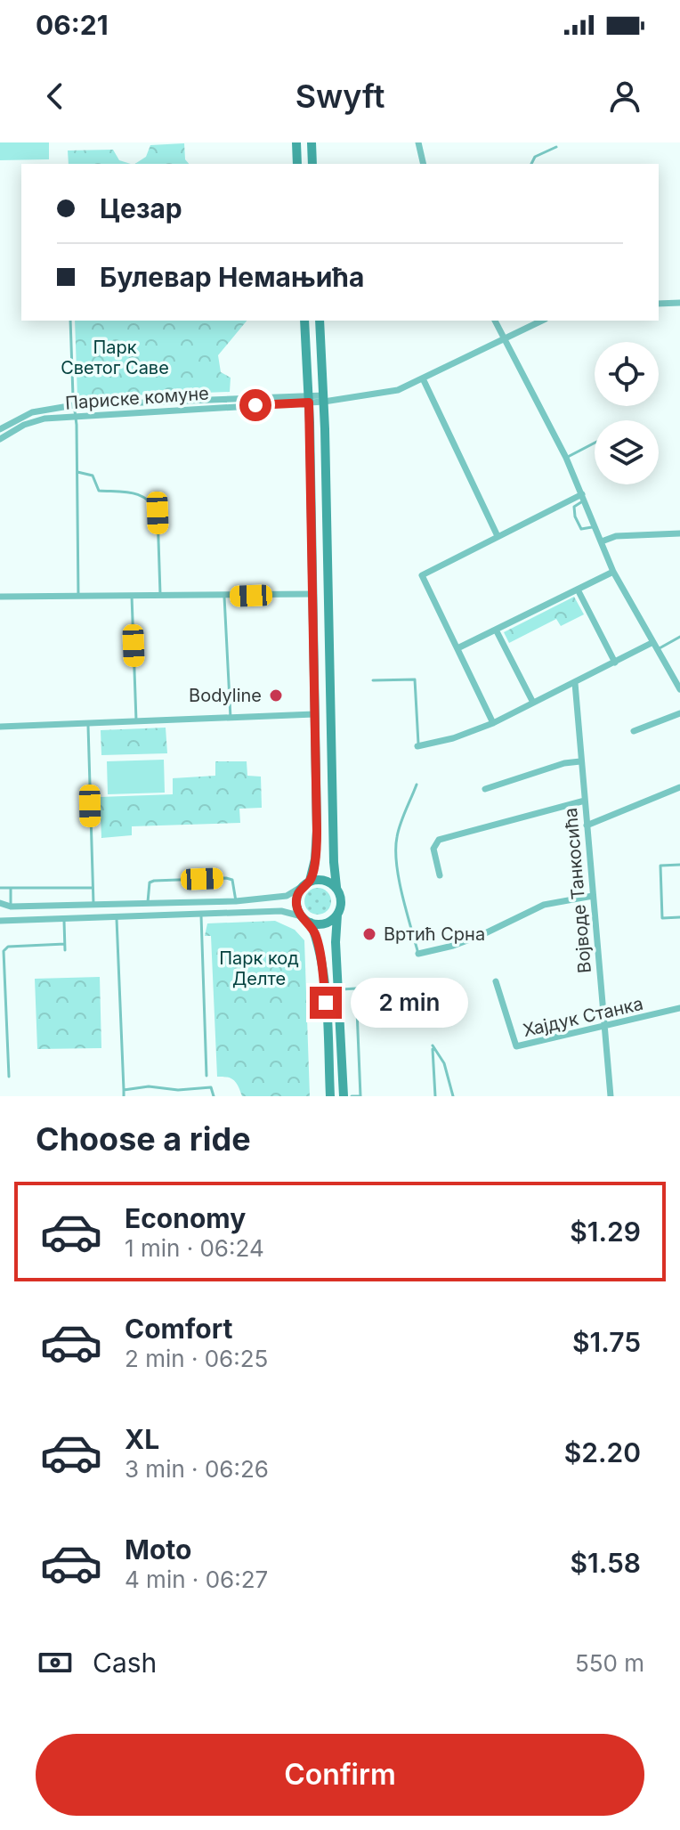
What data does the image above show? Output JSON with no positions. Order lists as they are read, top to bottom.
{
  "streets": {
    "street": ["Париске комуне", "Војводе Танкосића", "Хајдук Станка"]
  },
  "crossings": [
    ["Војводе Танкосића", "Хајдук Станка"]
  ],
  "parks": ["Парк Светог Саве", "Парк код Делте"],
  "places": ["Bodyline", "Вртић Срна"],
  "page": {
    "status": "06:21",
    "header": "Swyft",
    "banner": ["Цезар", "Булевар Немањића"],
    "bubble": "2 min",
    "heading": "Choose a ride",
    "list": [
      {
        "name": "Economy",
        "note": "1 min · 06:24",
        "value": "$1.29"
      },
      {
        "name": "Comfort",
        "note": "2 min · 06:25",
        "value": "$1.75"
      },
      {
        "name": "XL",
        "note": "3 min · 06:26",
        "value": "$2.20"
      },
      {
        "name": "Moto",
        "note": "4 min · 06:27",
        "value": "$1.58"
      }
    ],
    "pay": ["Cash", "550 m"],
    "buttons": "Confirm"
  }
}
